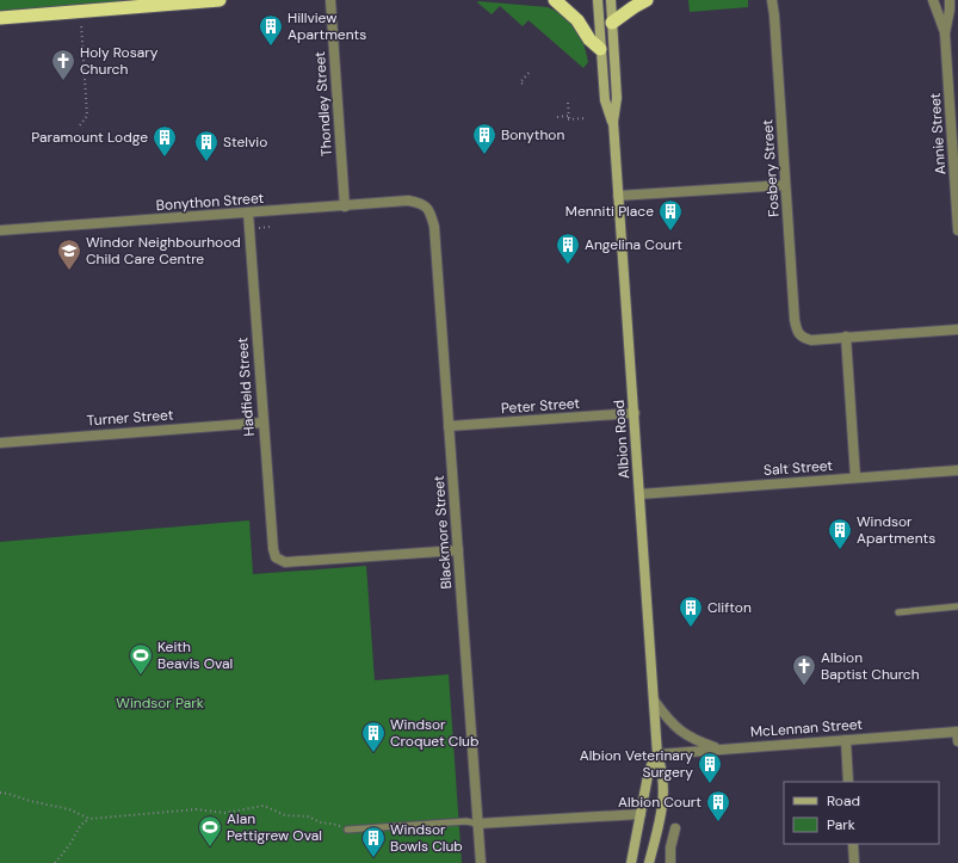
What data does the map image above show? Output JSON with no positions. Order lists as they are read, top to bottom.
{
  "streets": {
    "main road": ["Albion Road"],
    "street": [
      "Thondley Street",
      "Annie Street",
      "Fosbery Street",
      "Bonython Street",
      "Hadfield Street",
      "Peter Street",
      "Turner Street",
      "Salt Street",
      "Blackmore Street",
      "McLennan Street"
    ]
  },
  "crossings": [
    ["Thondley Street", "Bonython Street"],
    ["Bonython Street", "Hadfield Street"],
    ["Bonython Street", "Blackmore Street"],
    ["Hadfield Street", "Turner Street"],
    ["Hadfield Street", "Blackmore Street"],
    ["Peter Street", "Albion Road"],
    ["Peter Street", "Blackmore Street"],
    ["Albion Road", "Salt Street"],
    ["Albion Road", "McLennan Street"]
  ],
  "parks": ["Windsor Park"],
  "places": {
    "building": [
      "Hillview Apartments",
      "Bonython",
      "Paramount Lodge",
      "Stelvio",
      "Menniti Place",
      "Angelina Court",
      "Windsor Apartments",
      "Clifton",
      "Windsor Croquet Club",
      "Albion Veterinary Surgery",
      "Albion Court",
      "Windsor Bowls Club"
    ],
    "church": ["Holy Rosary Church", "Albion Baptist Church"],
    "school or university": ["Windor Neighbourhood Child Care Centre"],
    "sports": ["Keith Beavis Oval", "Alan Pettigrew Oval"]
  },
  "legend": ["Road", "Park"]
}
